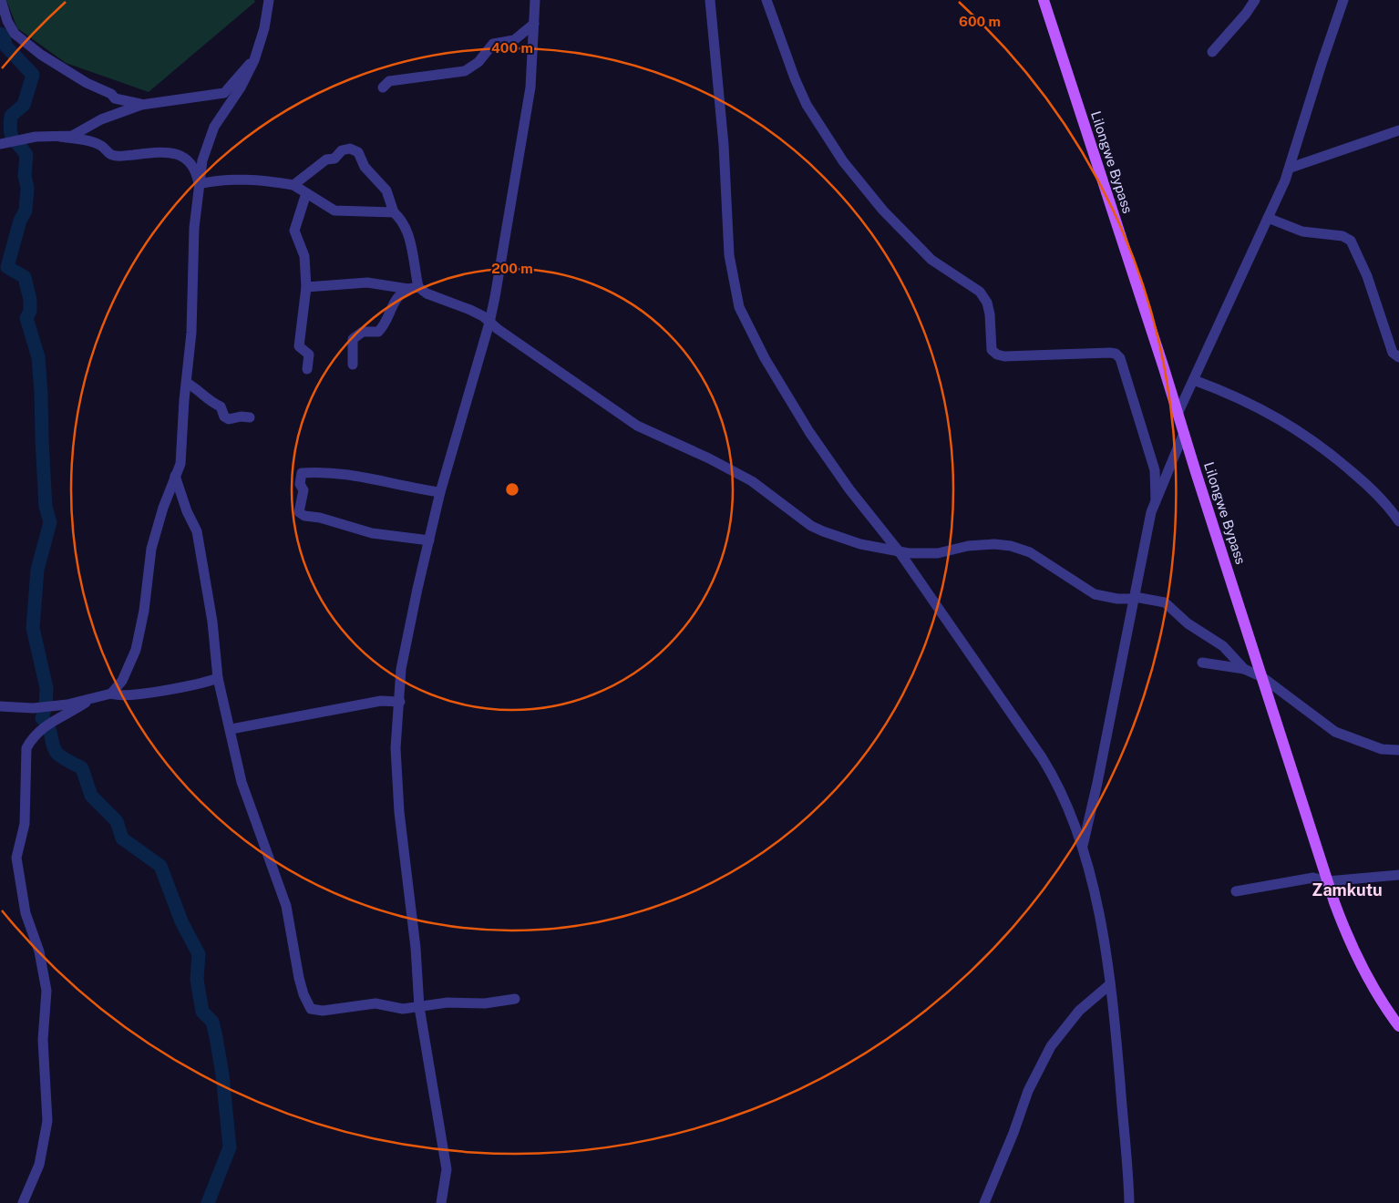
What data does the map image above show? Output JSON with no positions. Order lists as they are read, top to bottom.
{
  "streets": {
    "main road": ["Lilongwe Bypass"]
  },
  "districts": ["Zamkutu"],
  "rings": ["600 m", "400 m", "200 m"]
}
